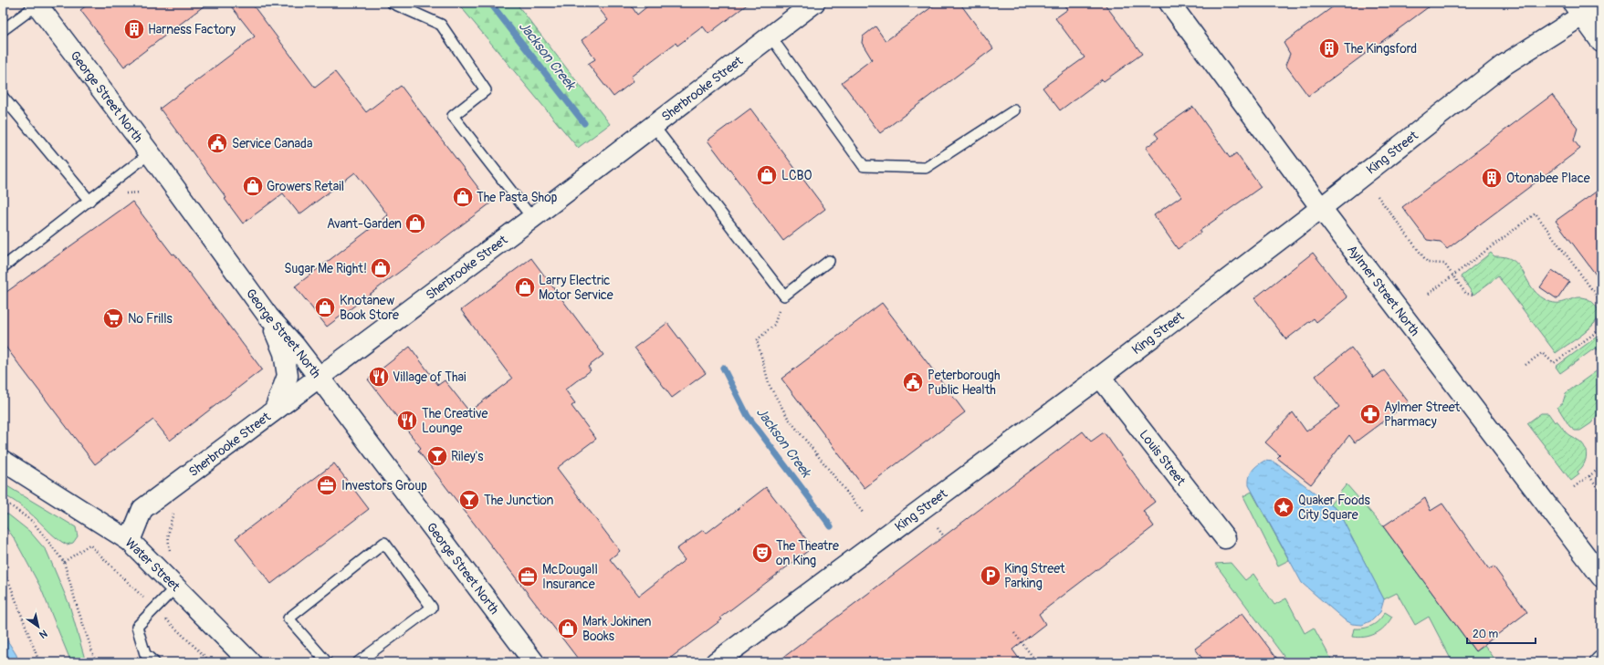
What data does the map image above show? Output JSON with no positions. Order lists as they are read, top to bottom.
{
  "streets": {
    "street": [
      "Sherbrooke Street",
      "George Street North",
      "King Street",
      "Aylmer Street North",
      "Louis Street",
      "Water Street"
    ]
  },
  "crossings": [
    ["Sherbrooke Street", "George Street North"],
    ["Sherbrooke Street", "Water Street"],
    ["King Street", "Aylmer Street North"],
    ["King Street", "Louis Street"]
  ],
  "water": ["Jackson Creek"],
  "places": {
    "building": ["Harness Factory", "The Kingsford", "Otonabee Place"],
    "public building": ["Service Canada", "Peterborough Public Health"],
    "shop": [
      "LCBO",
      "Growers Retail",
      "The Pasta Shop",
      "Avant-Garden",
      "Sugar Me Right!",
      "Larry Electric Motor Service",
      "Knotanew Book Store",
      "Mark Jokinen Books"
    ],
    "supermarket": ["No Frills"],
    "restaurant": ["Village of Thai", "The Creative Lounge"],
    "pharmacy": ["Aylmer Street Pharmacy"],
    "bar": ["Riley's", "The Junction"],
    "office": ["Investors Group", "McDougall Insurance"],
    "place": ["Quaker Foods City Square"],
    "theatre": ["The Theatre on King"],
    "parking": ["King Street Parking"]
  },
  "scale_bar": "20 m",
  "north": "bottom right"
}
